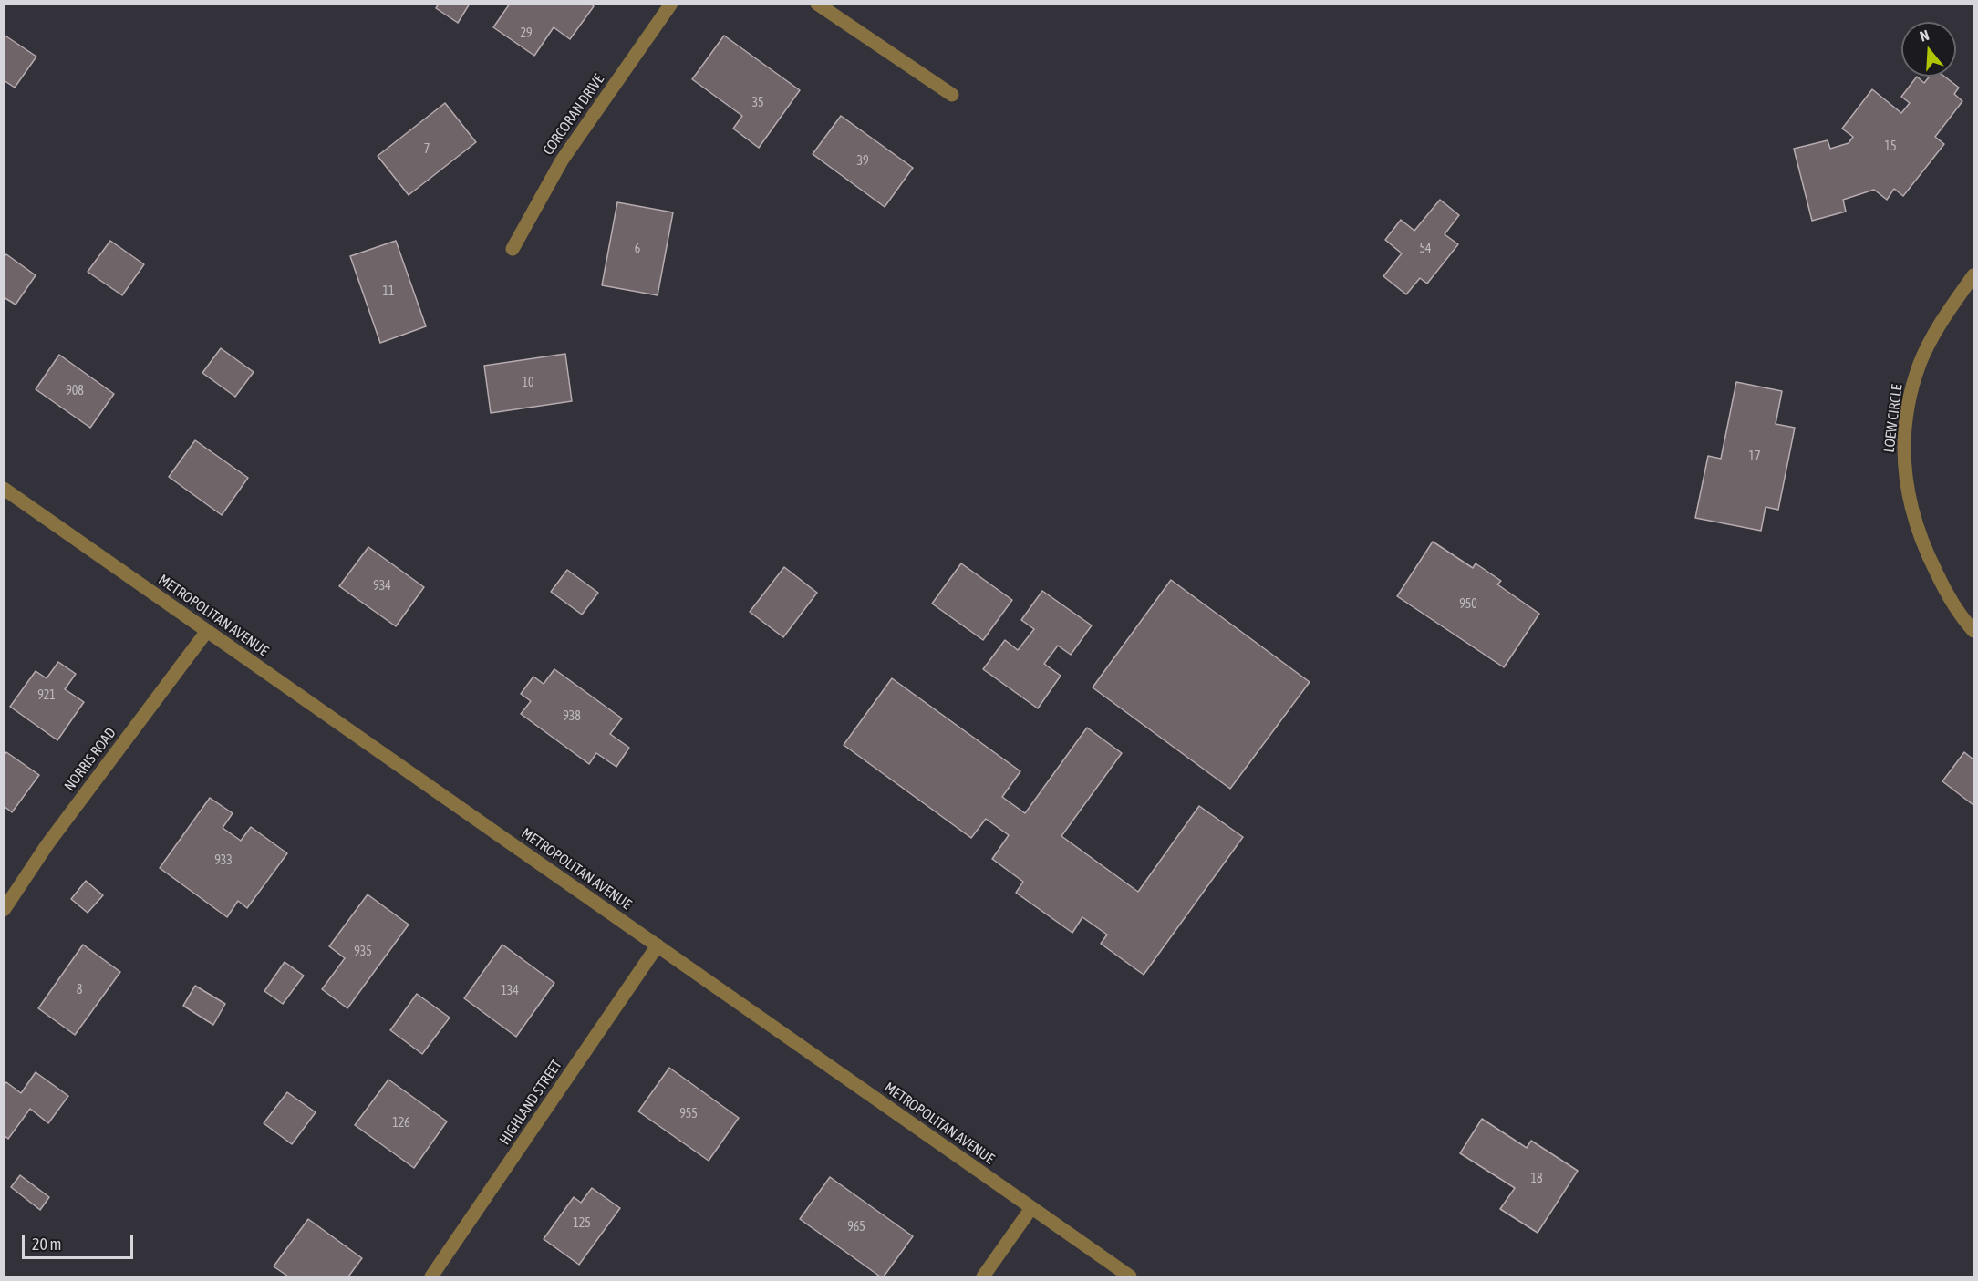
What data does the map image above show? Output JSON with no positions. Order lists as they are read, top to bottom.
{
  "streets": {
    "street": [
      "CORCORAN DRIVE",
      "LOEW CIRCLE",
      "METROPOLITAN AVENUE",
      "NORRIS ROAD",
      "HIGHLAND STREET"
    ]
  },
  "crossings": [
    ["METROPOLITAN AVENUE", "NORRIS ROAD"],
    ["METROPOLITAN AVENUE", "HIGHLAND STREET"]
  ],
  "house_numbers": [
    "29",
    "35",
    "15",
    "7",
    "39",
    "6",
    "54",
    "11",
    "10",
    "908",
    "17",
    "934",
    "950",
    "921",
    "938",
    "933",
    "935",
    "8",
    "134",
    "955",
    "126",
    "18",
    "125",
    "965"
  ],
  "scale_bar": "20 m",
  "north": "top"
}
